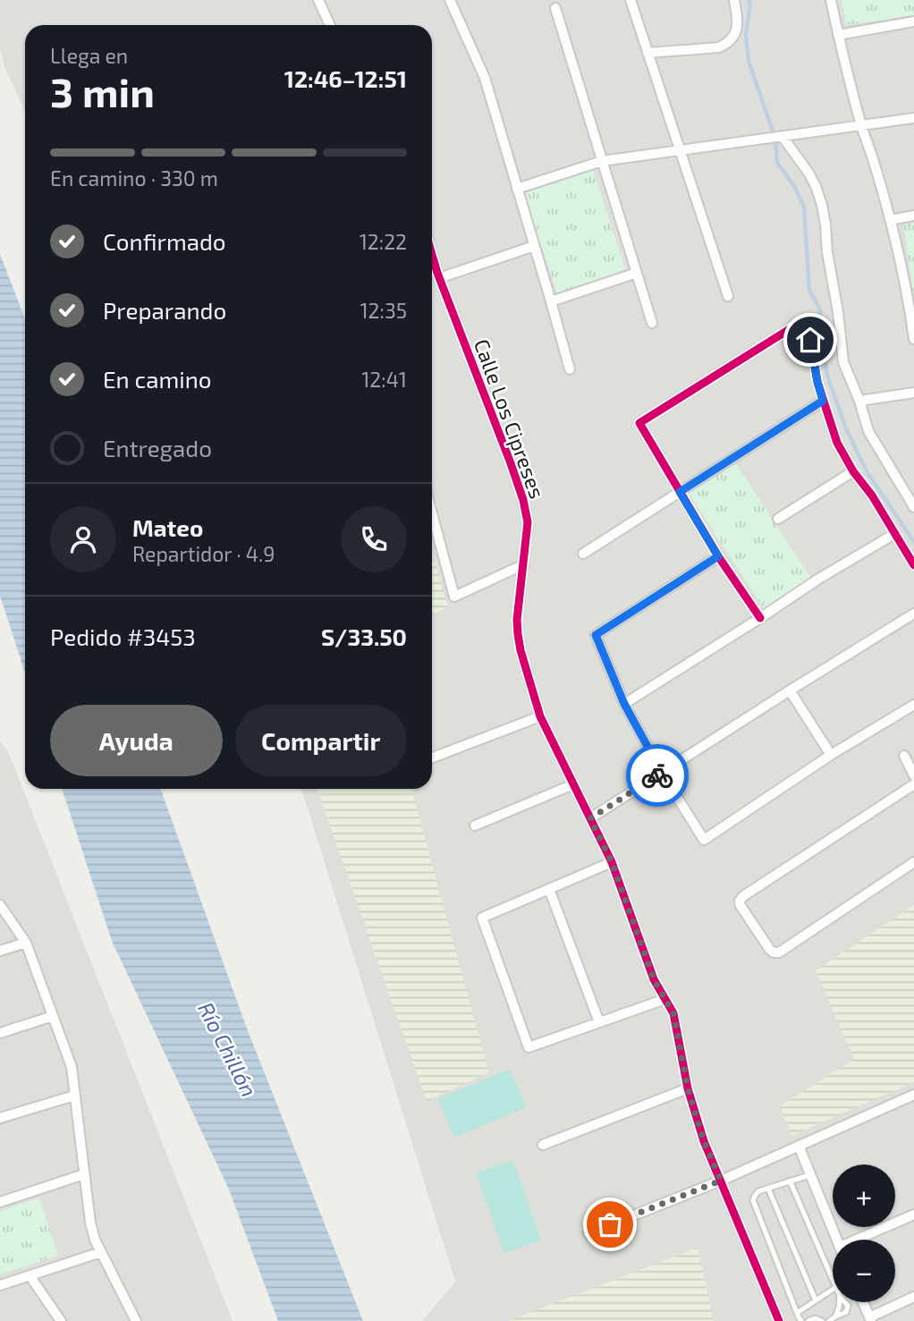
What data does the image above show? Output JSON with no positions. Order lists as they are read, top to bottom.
{
  "streets": {
    "street": ["Calle Los Cipreses"]
  },
  "water": ["Río Chillón"],
  "page": {
    "heading": ["3 min", "Llega en", "12:46–12:51"],
    "panel": [
      "Mateo",
      "Repartidor · 4.9",
      "Pedido #3453",
      "S/33.50"
    ],
    "bar": "En camino · 330 m",
    "list": [
      ["Confirmado", "12:22"],
      ["Preparando", "12:35"],
      ["En camino", "12:41"],
      "Entregado"
    ],
    "buttons": ["Ayuda", "Compartir"],
    "map_buttons": ["+", "−"]
  }
}
